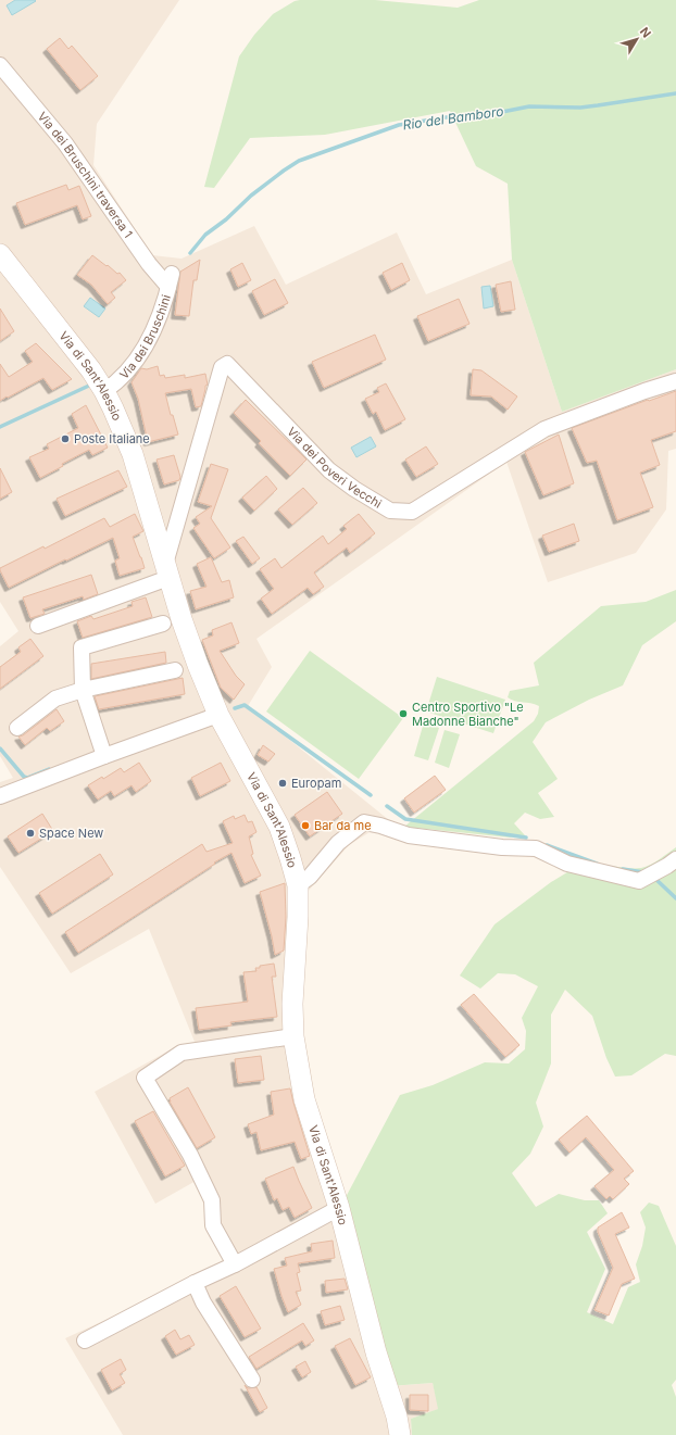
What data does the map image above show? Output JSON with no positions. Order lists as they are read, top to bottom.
{
  "streets": {
    "street": [
      "Via dei Bruschini traversa 1",
      "Via dei Bruschini",
      "Via di Sant'Alessio",
      "Via dei Poveri Vecchi"
    ]
  },
  "crossings": [
    ["Via dei Bruschini traversa 1", "Via dei Bruschini"],
    ["Via dei Bruschini", "Via di Sant'Alessio"],
    ["Via di Sant'Alessio", "Via dei Poveri Vecchi"]
  ],
  "water": ["Rio del Bamboro"],
  "places": [
    "Poste Italiane",
    "Centro Sportivo \"Le Madonne Bianche\"",
    "Europam",
    "Bar da me",
    "Space New"
  ],
  "north": "top right"
}
